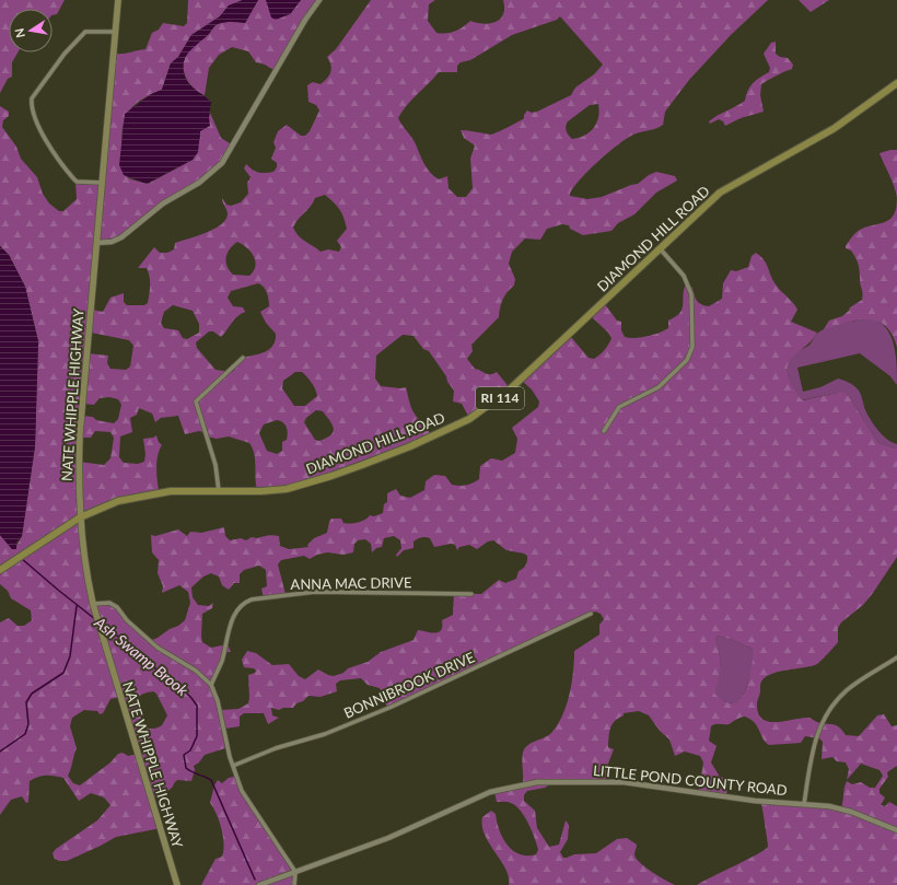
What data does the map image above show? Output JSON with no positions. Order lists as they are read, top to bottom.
{
  "streets": {
    "main road": ["DIAMOND HILL ROAD", "NATE WHIPPLE HIGHWAY", "RI 114"],
    "street": ["ANNA MAC DRIVE", "BONNIBROOK DRIVE", "LITTLE POND COUNTY ROAD"]
  },
  "crossings": [
    ["DIAMOND HILL ROAD", "NATE WHIPPLE HIGHWAY"]
  ],
  "water": ["Ash Swamp Brook"],
  "north": "left"
}
